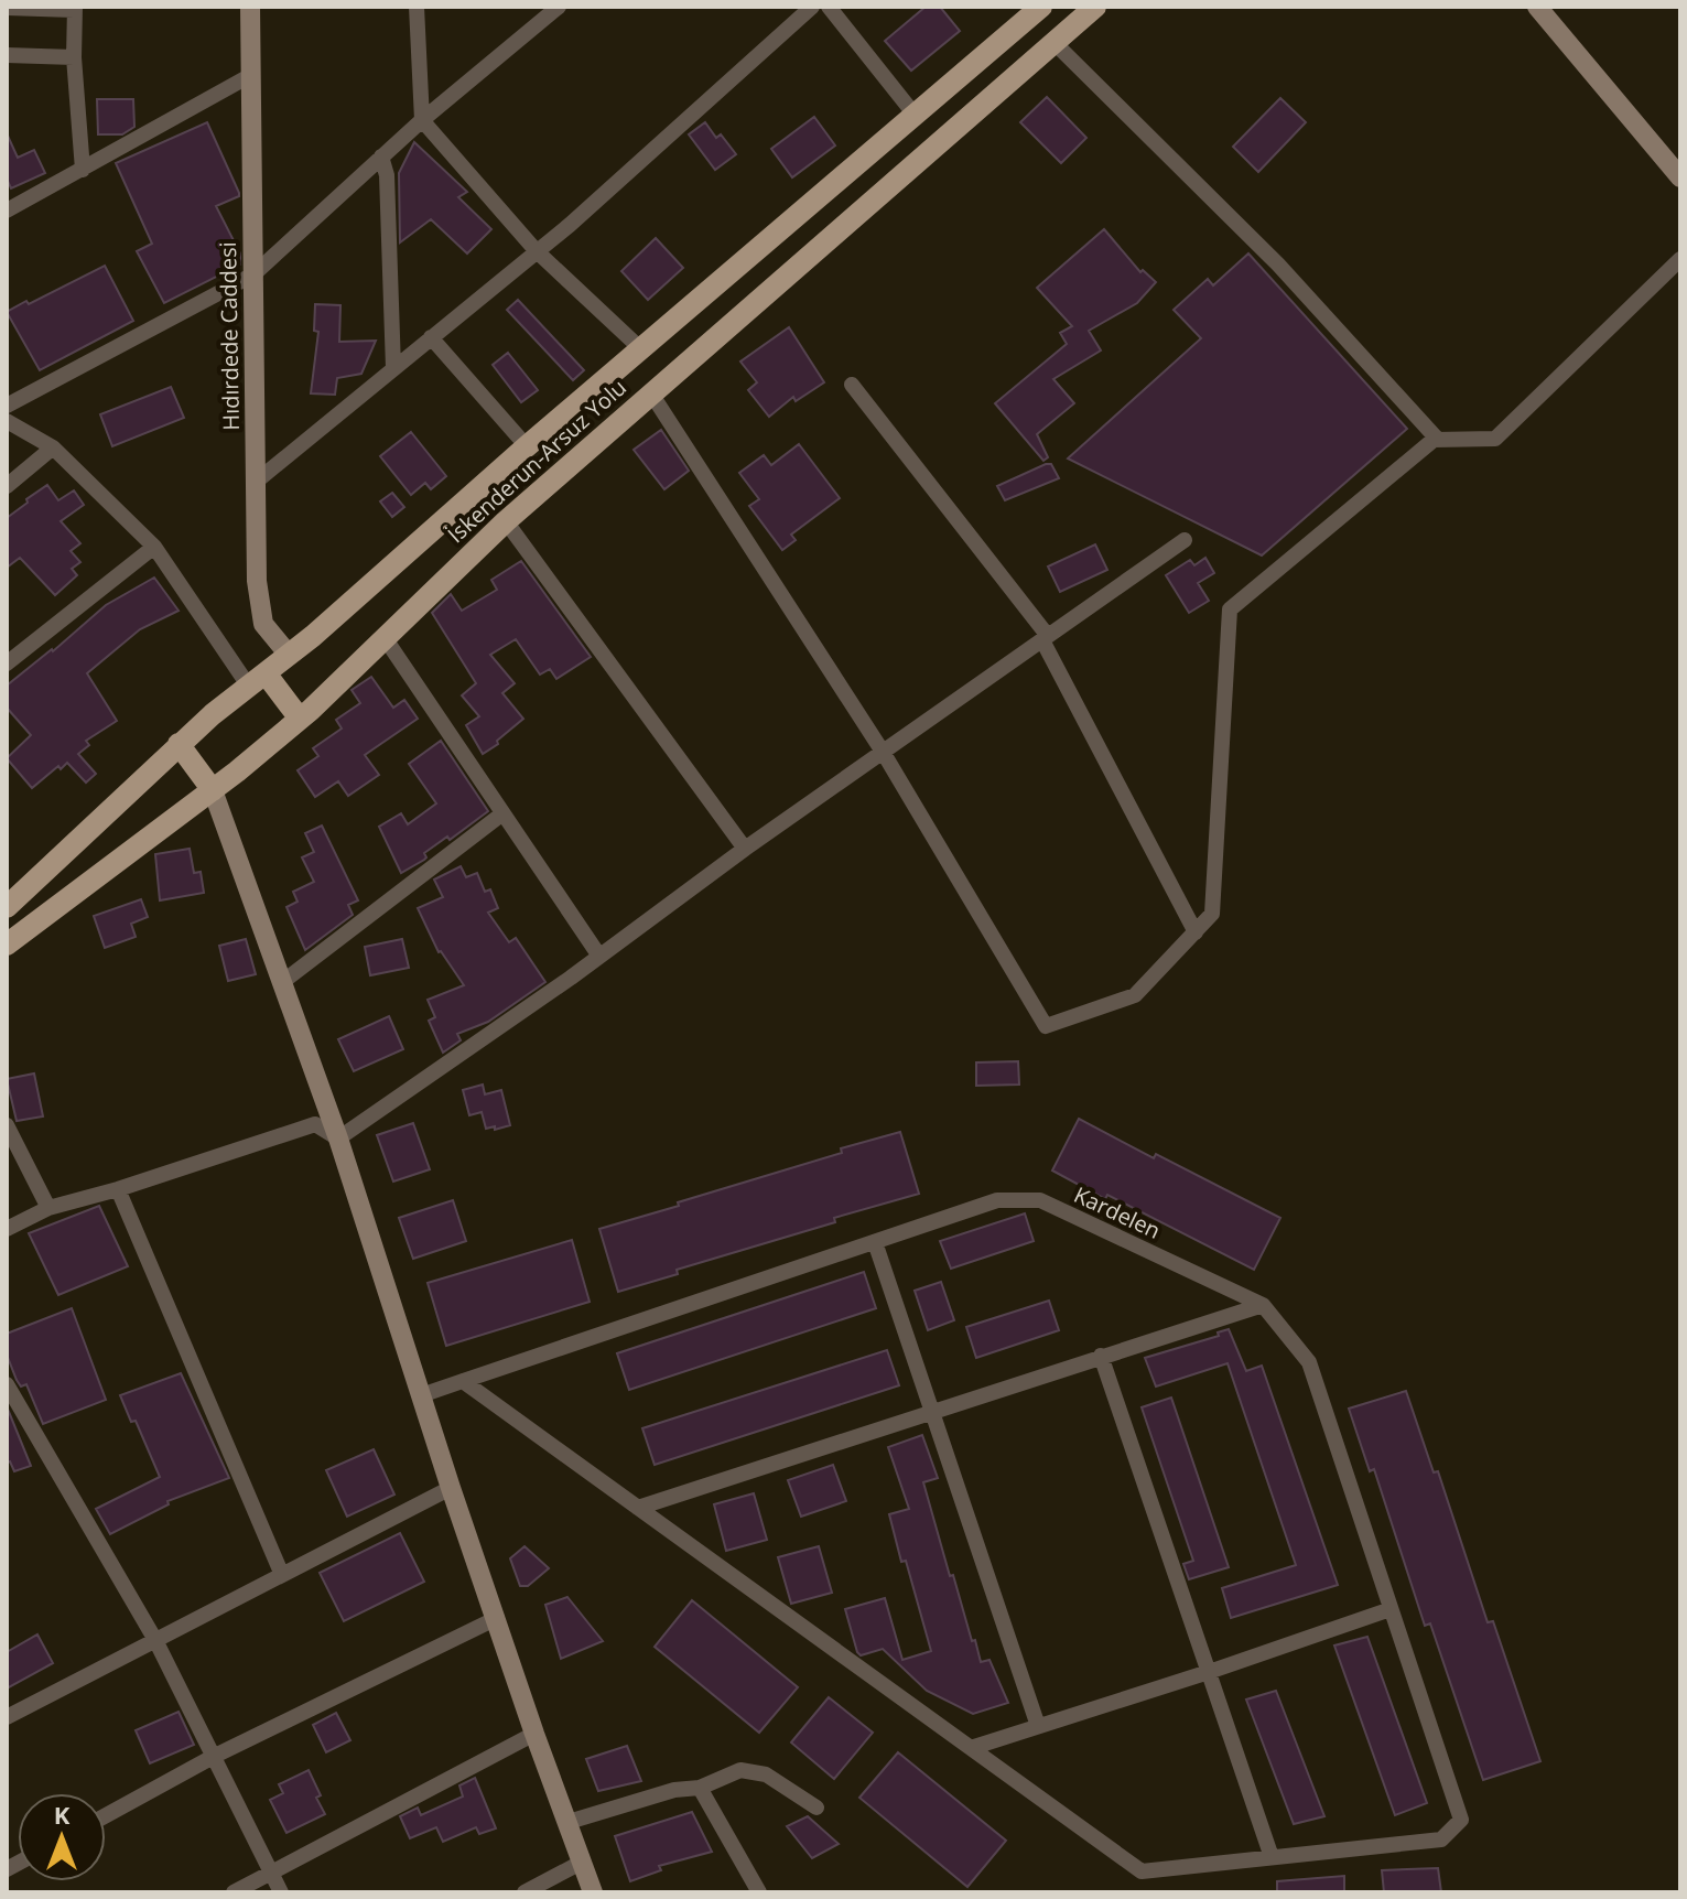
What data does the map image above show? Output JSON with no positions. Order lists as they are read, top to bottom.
{
  "streets": {
    "main road": ["İskenderun-Arsuz Yolu"],
    "street": ["Hıdırdede Caddesi", "Kardelen"]
  },
  "crossings": [
    ["Hıdırdede Caddesi", "İskenderun-Arsuz Yolu"]
  ],
  "north": "top"
}
